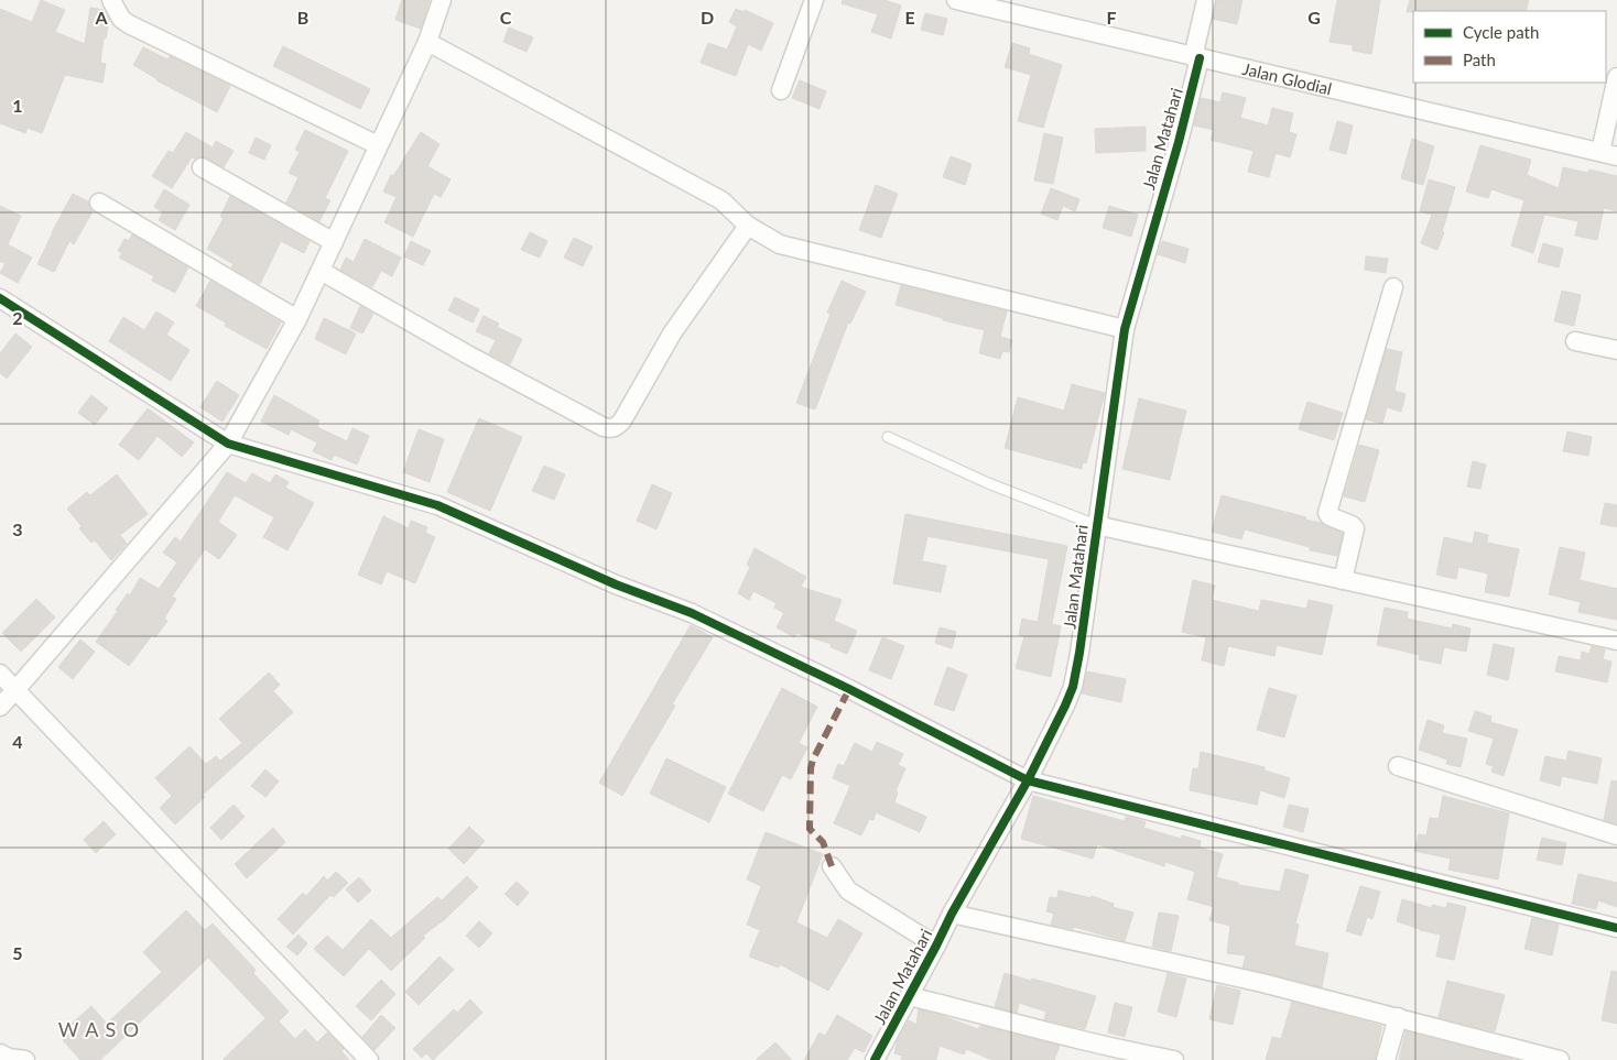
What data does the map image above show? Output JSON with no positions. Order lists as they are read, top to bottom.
{
  "streets": {
    "street": ["Jalan Glodial", "Jalan Matahari"]
  },
  "crossings": [
    ["Jalan Glodial", "Jalan Matahari"]
  ],
  "districts": ["W A S O"],
  "legend": ["Cycle path", "Path"],
  "grid": {
    "columns": [
      "A",
      "B",
      "C",
      "D",
      "E",
      "F",
      "G"
    ],
    "rows": [
      "1",
      "2",
      "3",
      "4",
      "5"
    ]
  }
}
